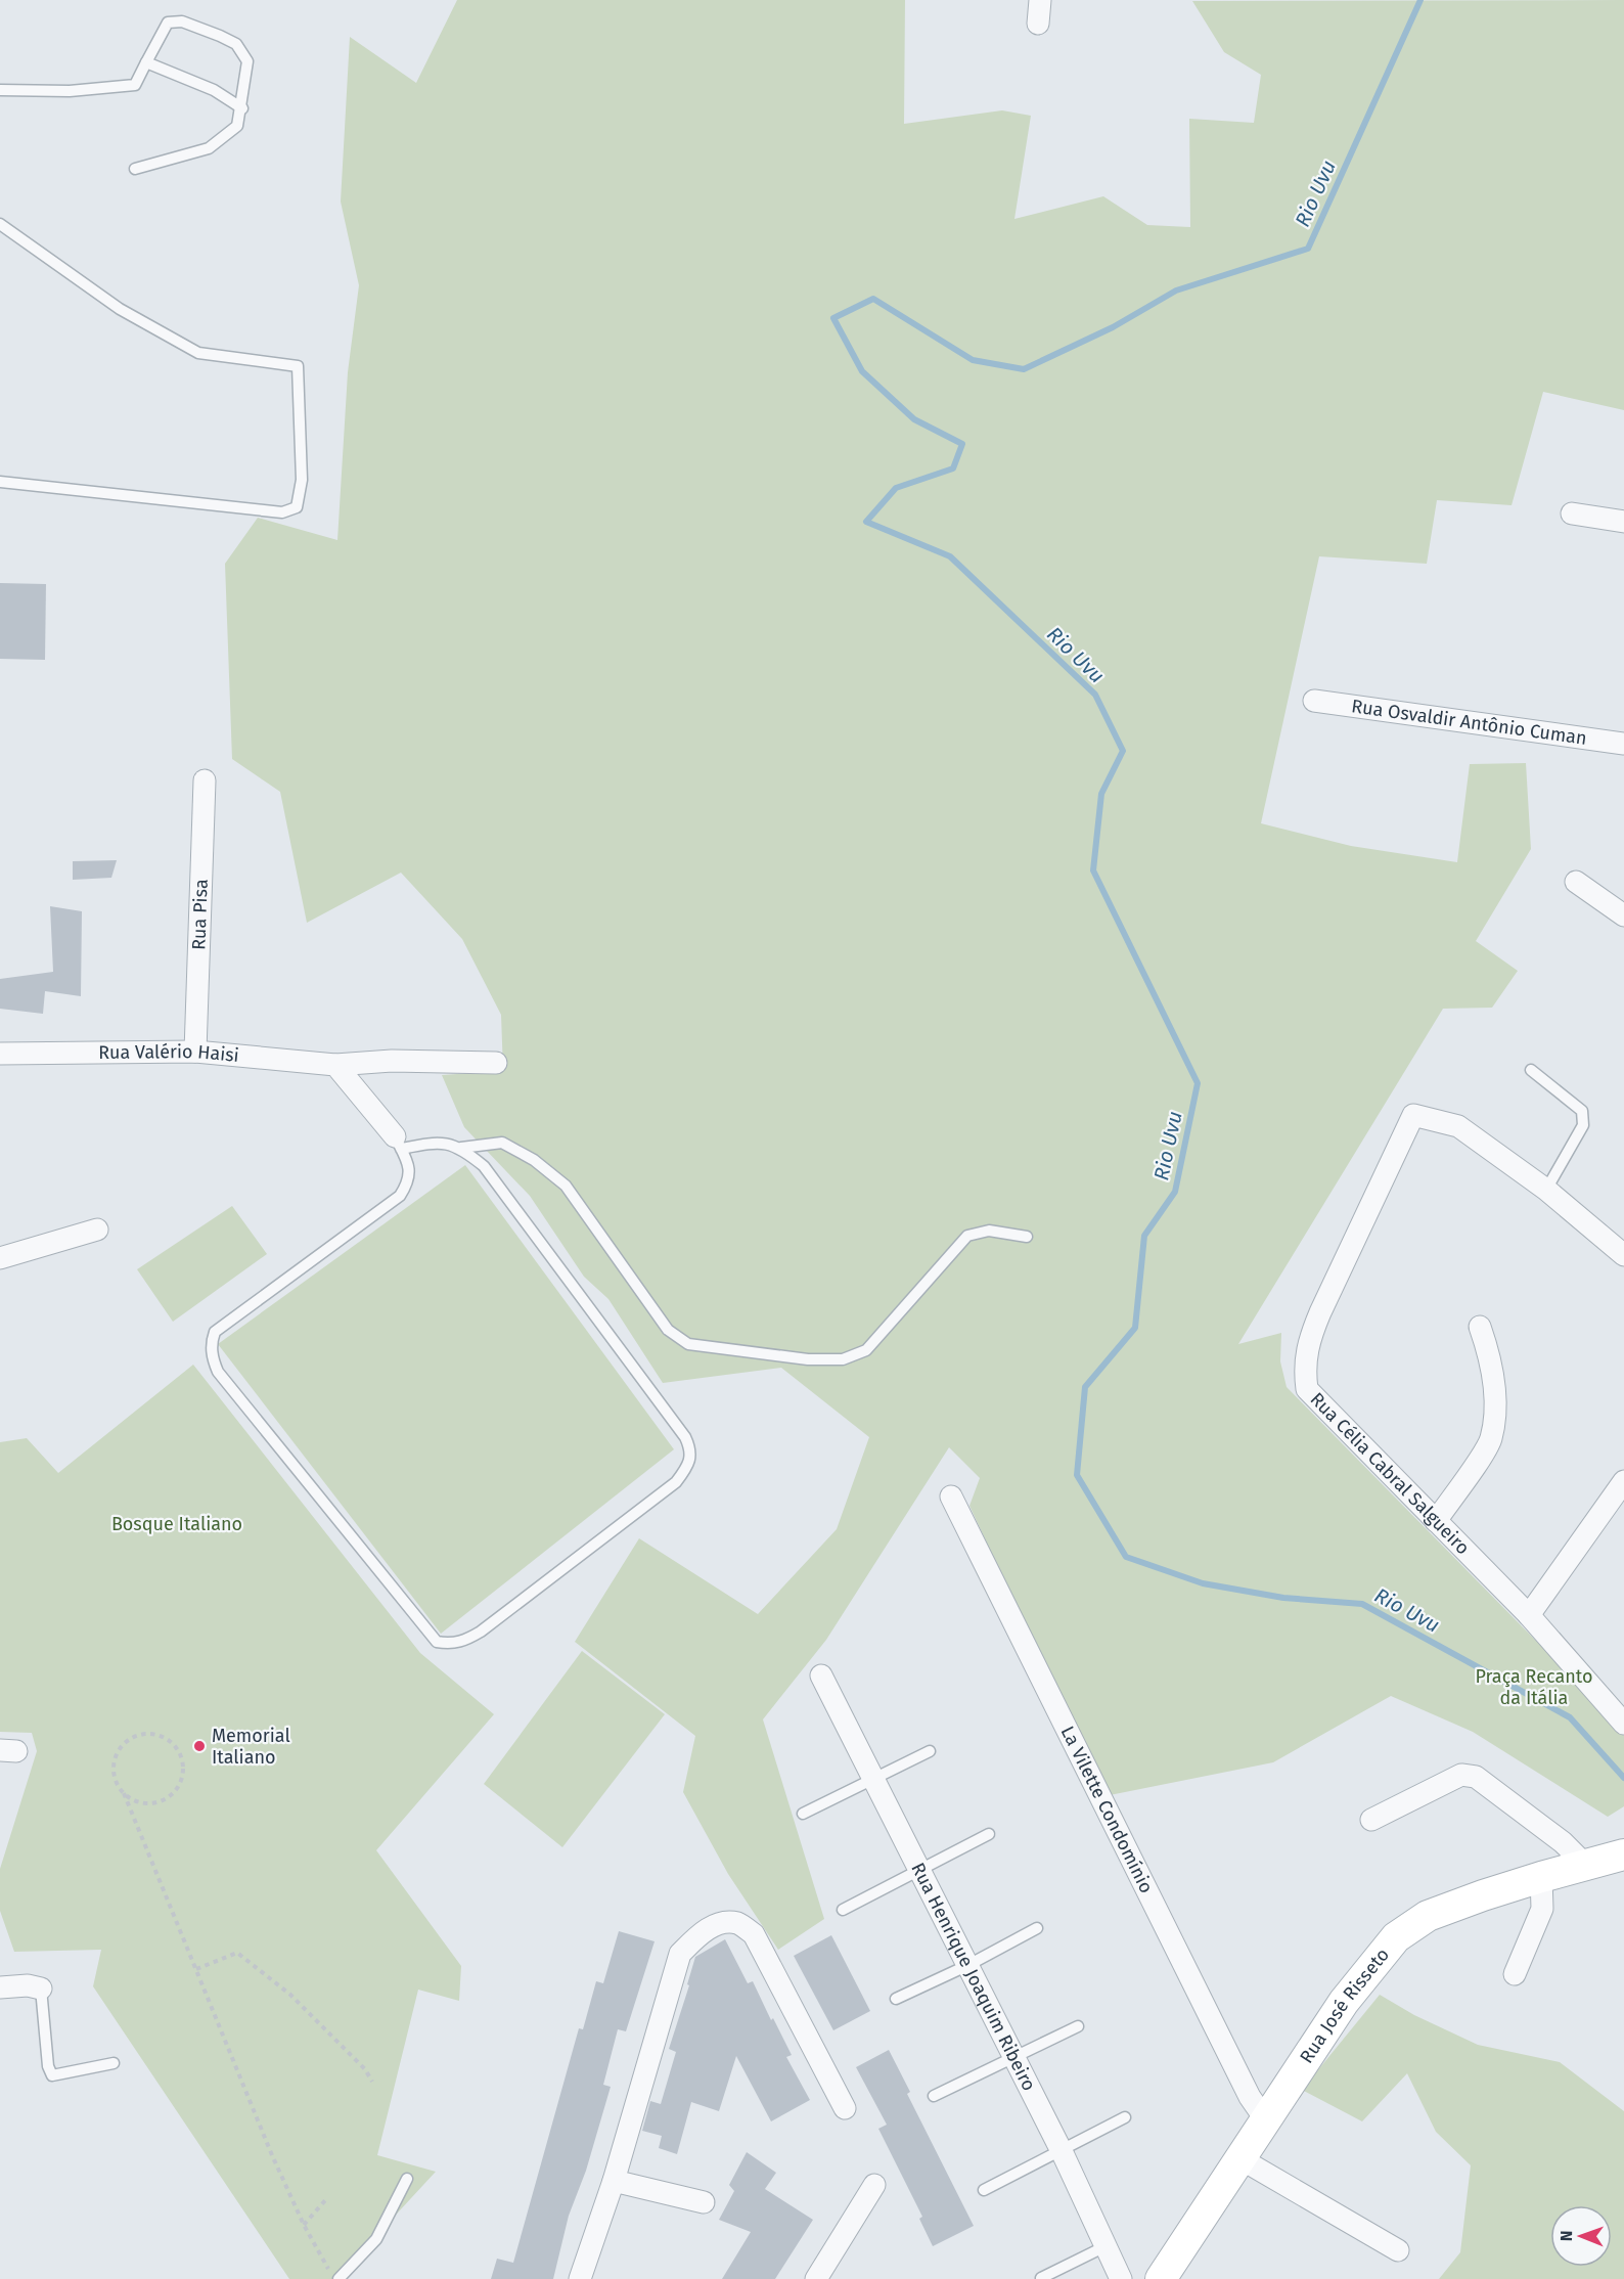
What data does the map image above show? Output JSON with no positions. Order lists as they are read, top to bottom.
{
  "streets": {
    "main road": ["Rua José Risseto"],
    "street": [
      "Rua Osvaldir Antônio Cuman",
      "Rua Pisa",
      "Rua Valério Haisi",
      "Rua Célia Cabral Salgueiro",
      "La Vilette Condomínio",
      "Rua Henrique Joaquim Ribeiro"
    ]
  },
  "crossings": [
    ["Rua Pisa", "Rua Valério Haisi"],
    ["La Vilette Condomínio", "Rua José Risseto"]
  ],
  "water": ["Rio Uvu"],
  "parks": ["Bosque Italiano", "Praça Recanto da Itália"],
  "places": ["Memorial Italiano"],
  "north": "left"
}
